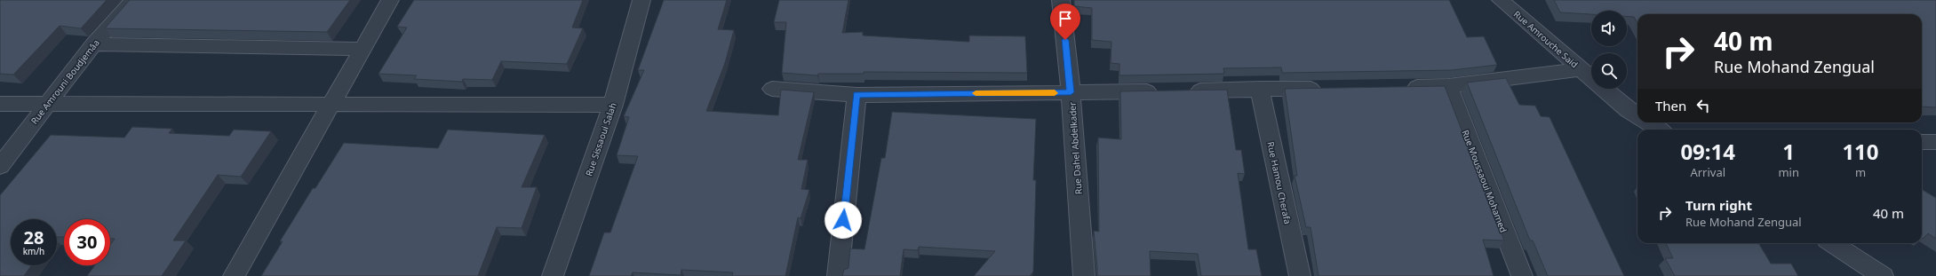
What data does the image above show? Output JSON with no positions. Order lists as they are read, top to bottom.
{
  "streets": {
    "street": [
      "Rue Amrouche Said",
      "Rue Amrouni Boudjemâa",
      "Rue Sissaoui Salah",
      "Rue Dahel Abdelkader",
      "Rue Moussaoui Mohamed",
      "Rue Hamou Cherafa"
    ]
  },
  "page": {
    "turn": ["40 m", "Rue Mohand Zengual"],
    "then": "Then",
    "eta": [
      "09:14",
      "Arrival",
      "1",
      "min",
      "110",
      "m"
    ],
    "list": [
      {
        "name": "Turn right",
        "note": "Rue Mohand Zengual",
        "value": "40 m"
      }
    ],
    "speed": "28 km/h",
    "limit": "30"
  }
}
